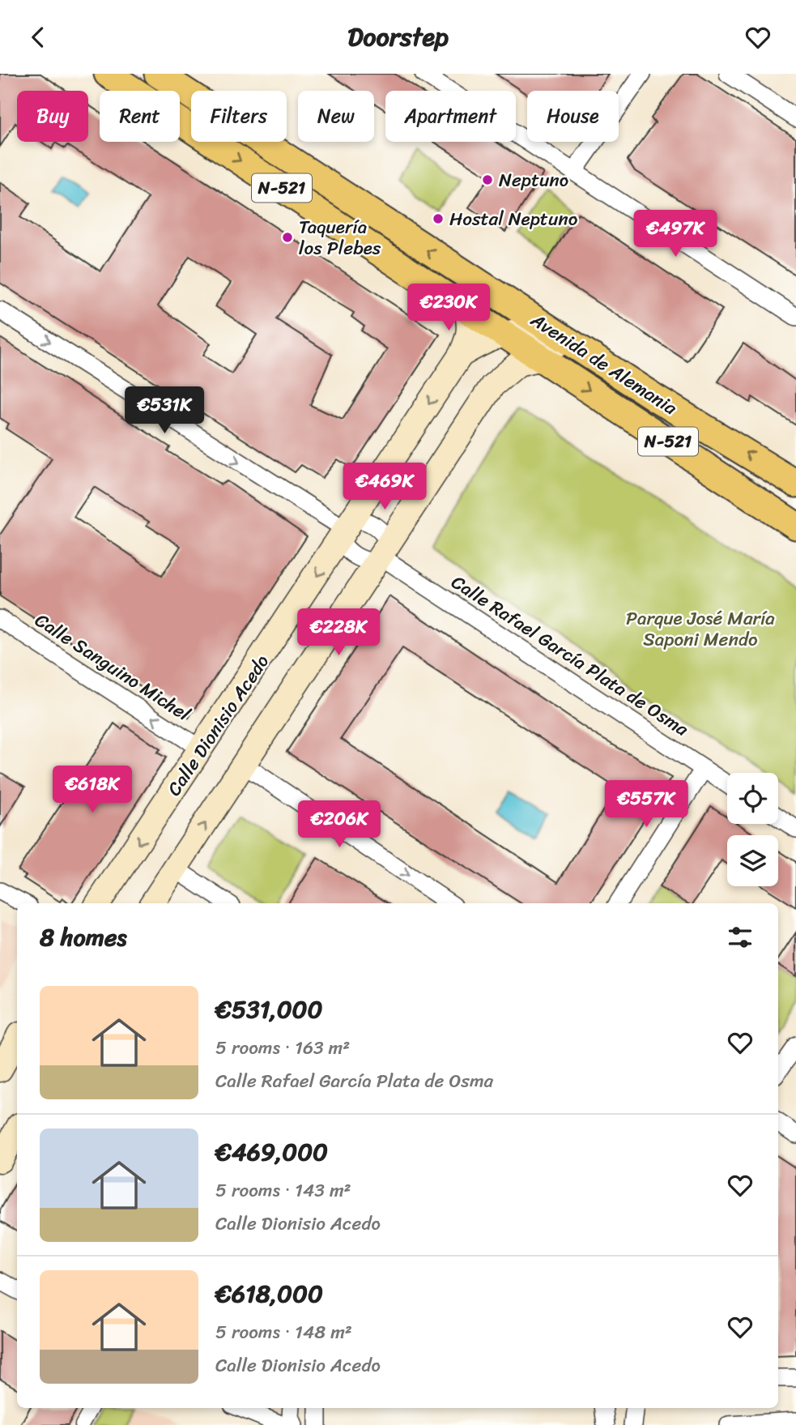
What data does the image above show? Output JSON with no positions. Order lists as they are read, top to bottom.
{
  "streets": {
    "main road": ["N-521", "Avenida de Alemania", "Calle Dionisio Acedo"],
    "street": ["Calle Rafael García Plata de Osma", "Calle Sanguino Michel"]
  },
  "crossings": [
    ["Avenida de Alemania", "Calle Dionisio Acedo"],
    ["Calle Rafael García Plata de Osma", "Calle Dionisio Acedo"],
    ["Calle Sanguino Michel", "Calle Dionisio Acedo"]
  ],
  "one_way": ["Calle Sanguino Michel"],
  "parks": ["Parque José María Saponi Mendo"],
  "places": ["Neptuno", "Hostal Neptuno", "Taquería los Plebes"],
  "page": {
    "header": "Doorstep",
    "chip": [
      "Buy",
      "Rent",
      "Filters",
      "New",
      "Apartment",
      "House"
    ],
    "price": [
      "€497K",
      "€230K",
      "€531K",
      "€469K",
      "€228K",
      "€618K",
      "€557K",
      "€206K"
    ],
    "heading": "8 homes",
    "list": [
      {
        "name": "€531,000",
        "note": "5 rooms · 163 m² · Calle Rafael García Plata de Osma"
      },
      {
        "name": "€469,000",
        "note": "5 rooms · 143 m² · Calle Dionisio Acedo"
      },
      {
        "name": "€618,000",
        "note": "5 rooms · 148 m² · Calle Dionisio Acedo"
      }
    ]
  }
}
